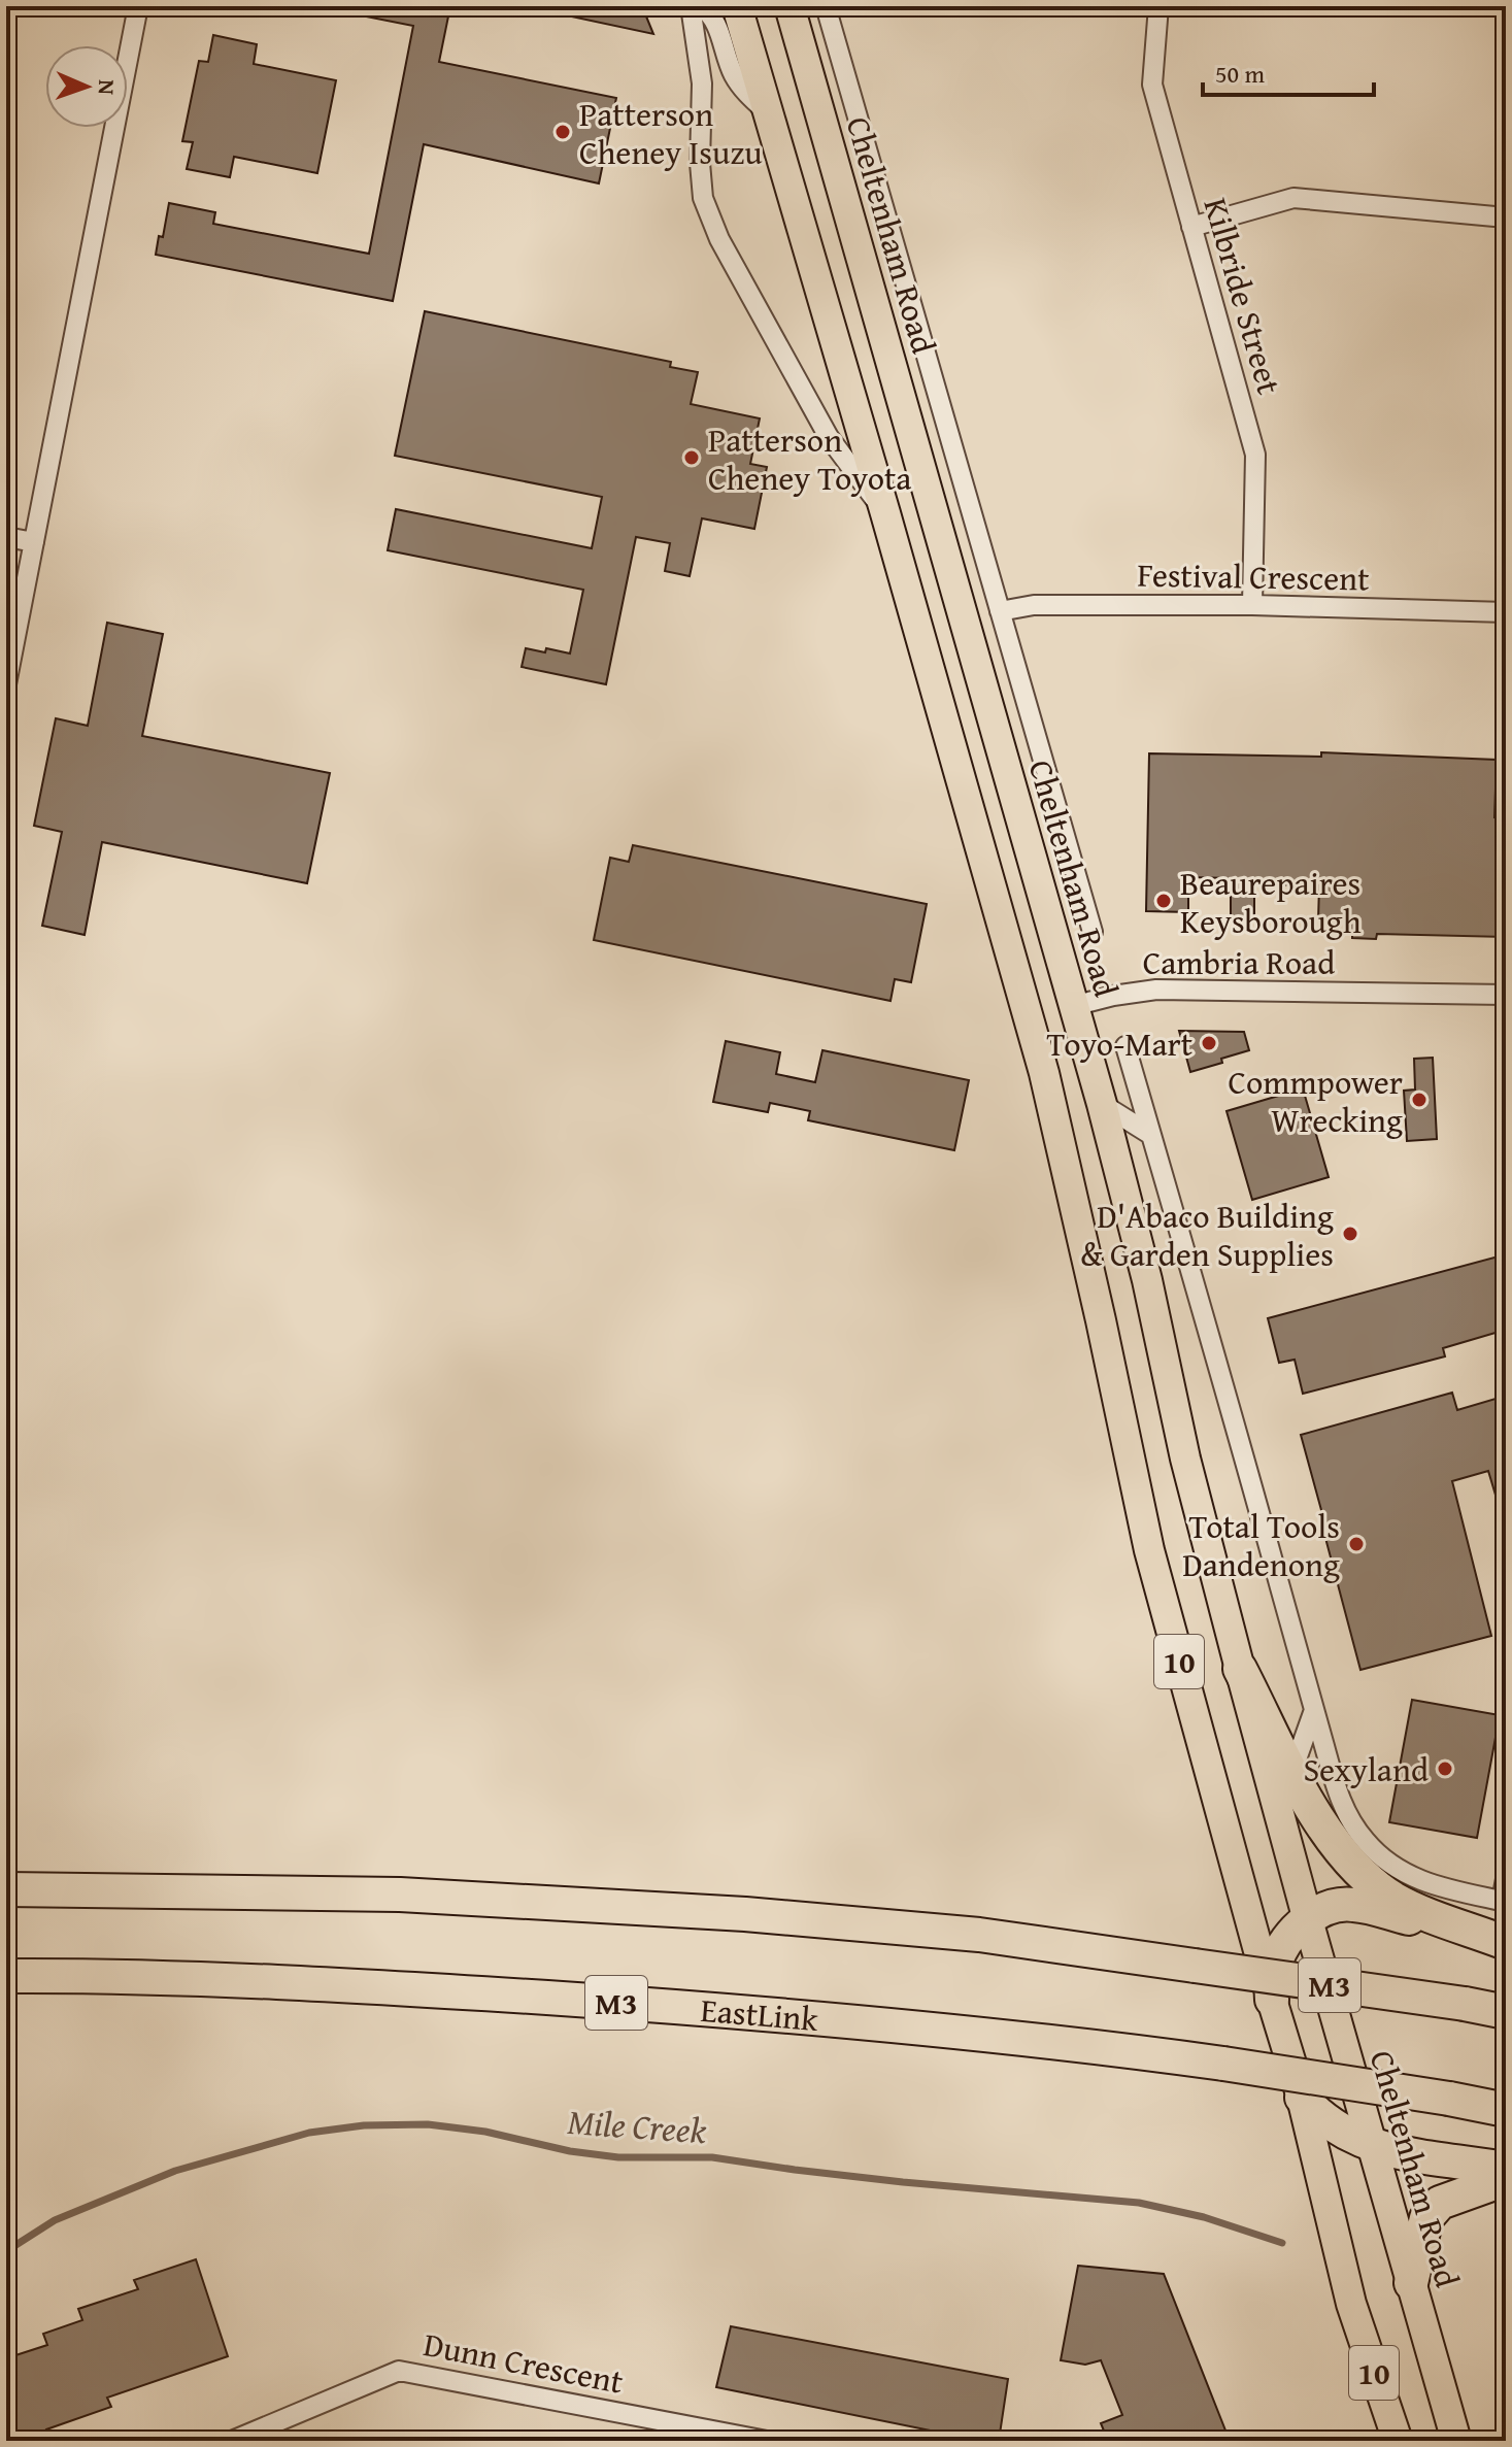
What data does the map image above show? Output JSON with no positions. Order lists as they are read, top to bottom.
{
  "streets": {
    "highway": ["M3", "EastLink"],
    "main road": ["Cheltenham Road", "10"],
    "street": [
      "Kilbride Street",
      "Festival Crescent",
      "Cambria Road",
      "Dunn Crescent"
    ]
  },
  "crossings": [
    ["Cheltenham Road", "Festival Crescent"],
    ["Cheltenham Road", "Cambria Road"],
    ["Kilbride Street", "Festival Crescent"]
  ],
  "water": ["Mile Creek"],
  "places": [
    "Patterson Cheney Isuzu",
    "Patterson Cheney Toyota",
    "Beaurepaires Keysborough",
    "Toyo-Mart",
    "Commpower Wrecking",
    "D'Abaco Building & Garden Supplies",
    "Total Tools Dandenong",
    "Sexyland"
  ],
  "scale_bar": "50 m",
  "north": "right"
}
